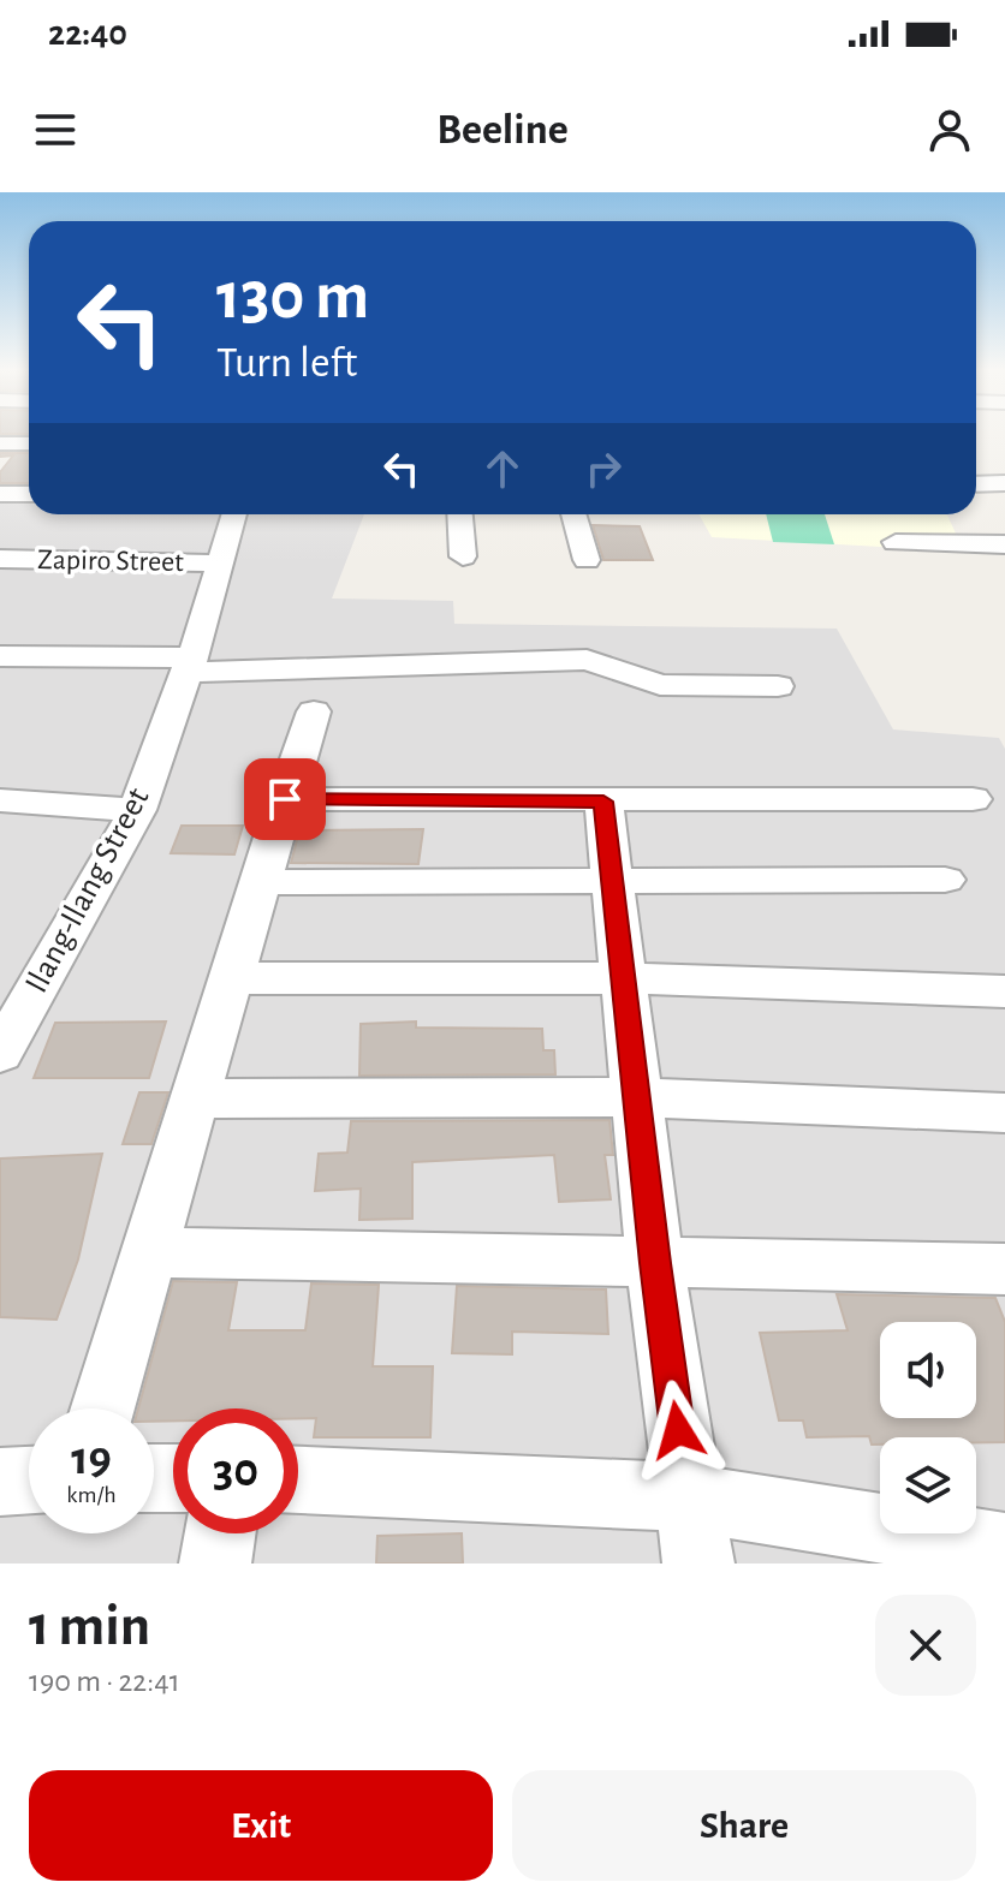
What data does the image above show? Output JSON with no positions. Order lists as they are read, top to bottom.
{
  "streets": {
    "street": ["Zapiro Street", "Ilang-Ilang Street"]
  },
  "crossings": [
    ["Zapiro Street", "Ilang-Ilang Street"]
  ],
  "page": {
    "status": "22:40",
    "header": "Beeline",
    "turn": ["130 m", "Turn left"],
    "speed": "19 km/h",
    "limit": "30",
    "heading": ["1 min", "190 m · 22:41"],
    "buttons": ["Exit", "Share"]
  }
}
